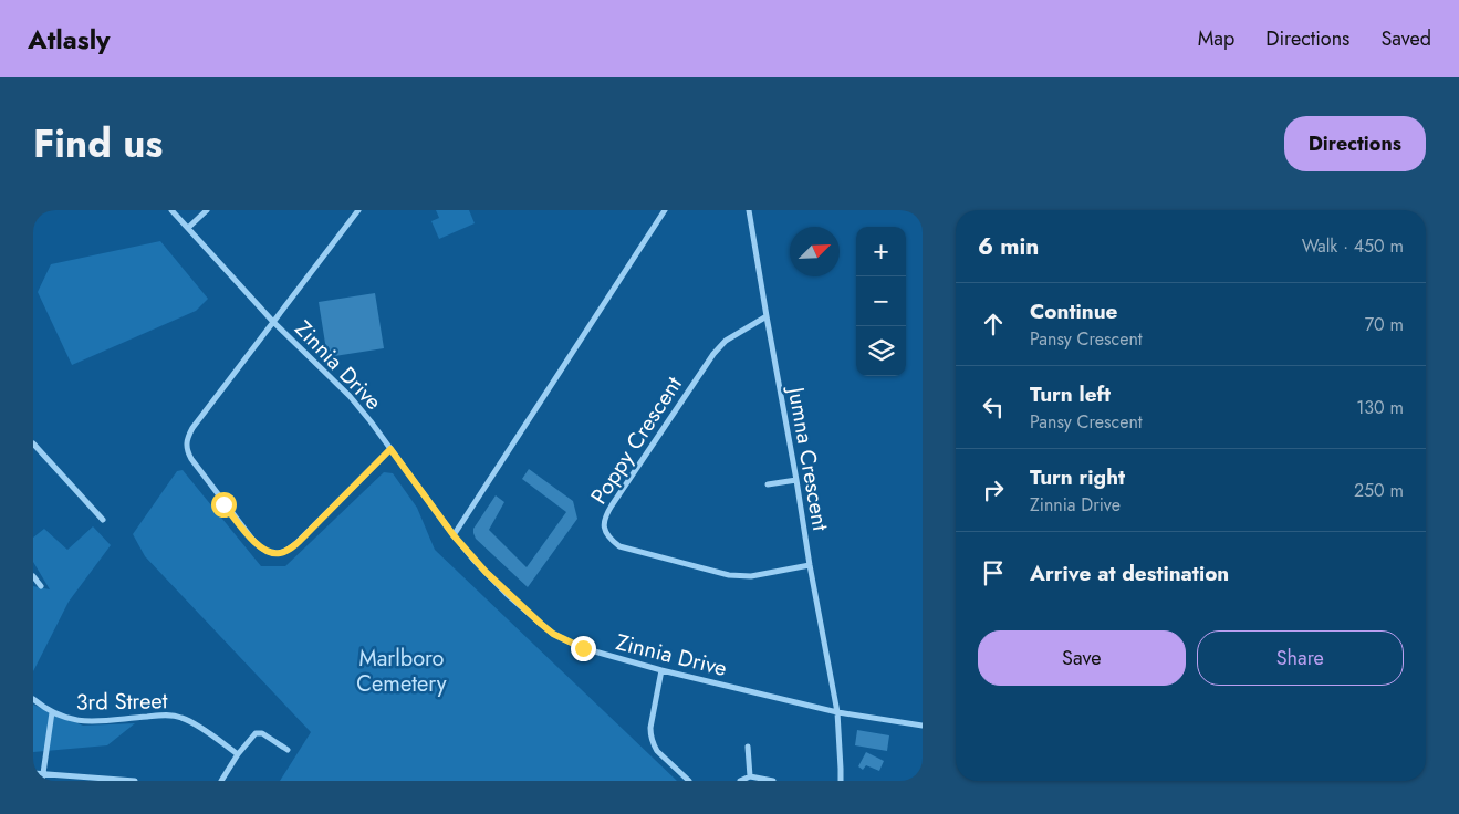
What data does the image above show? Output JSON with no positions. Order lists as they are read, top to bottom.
{
  "streets": {
    "street": [
      "Zinnia Drive",
      "Poppy Crescent",
      "Jumna Crescent",
      "3rd Street"
    ]
  },
  "crossings": [
    ["Zinnia Drive", "Jumna Crescent"],
    ["Poppy Crescent", "Jumna Crescent"]
  ],
  "parks": ["Marlboro Cemetery"],
  "north": "top right",
  "page": {
    "header": "Atlasly",
    "nav": ["Map", "Directions", "Saved"],
    "title": "Find us",
    "buttons": [
      "Directions",
      ["Save", "Share"]
    ],
    "heading": ["6 min", "Walk · 450 m"],
    "map_buttons": ["+", "−"],
    "list": [
      ["Continue", "Pansy Crescent", "70 m"],
      ["Turn left", "Pansy Crescent", "130 m"],
      ["Turn right", "Zinnia Drive", "250 m"],
      "Arrive at destination"
    ]
  }
}
